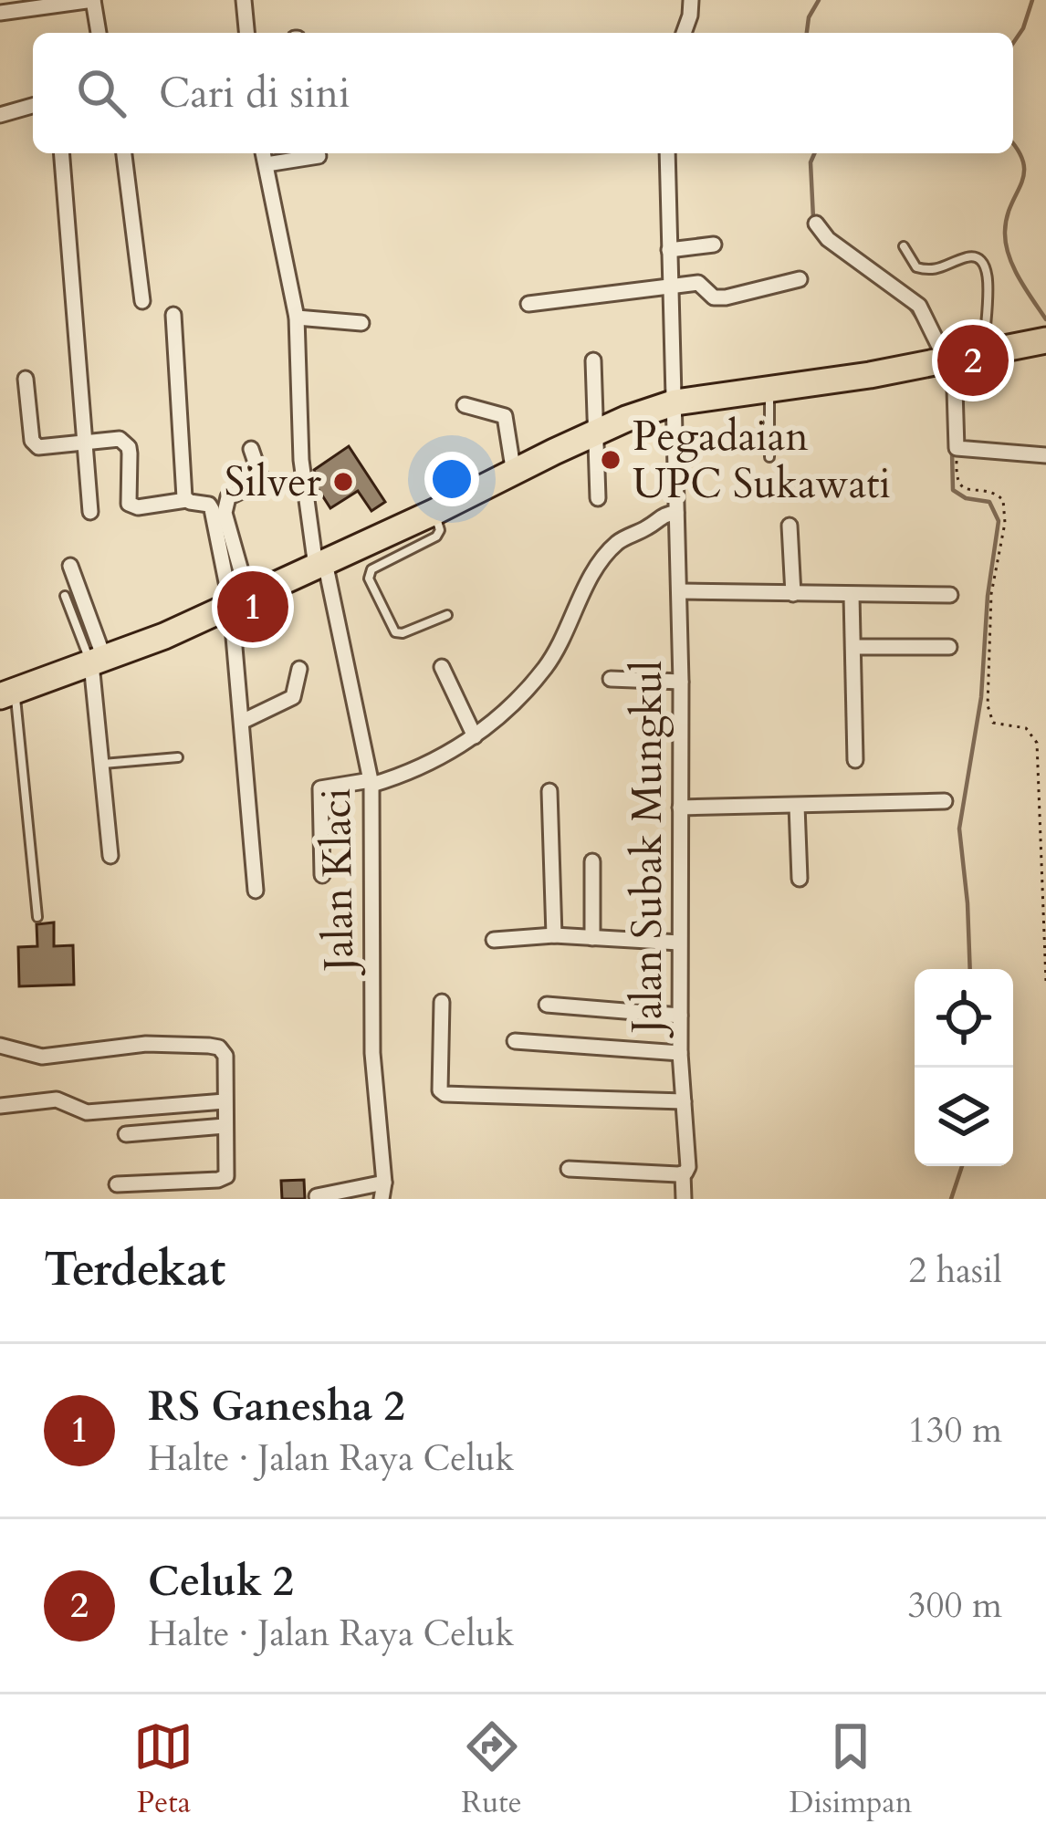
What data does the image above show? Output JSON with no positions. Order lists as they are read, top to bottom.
{
  "streets": {
    "street": ["Jalan Subak Mungkul", "Jalan Klaci"]
  },
  "places": ["Pegadaian UPC Sukawati", "Silver"],
  "page": {
    "search": "Cari di sini",
    "pins": ["2", "1"],
    "heading": ["Terdekat", "2 hasil"],
    "list": [
      {
        "mark": "1",
        "name": "RS Ganesha 2",
        "note": "Halte · Jalan Raya Celuk",
        "value": "130 m"
      },
      {
        "mark": "2",
        "name": "Celuk 2",
        "note": "Halte · Jalan Raya Celuk",
        "value": "300 m"
      }
    ],
    "nav": ["Peta", "Rute", "Disimpan"]
  }
}
